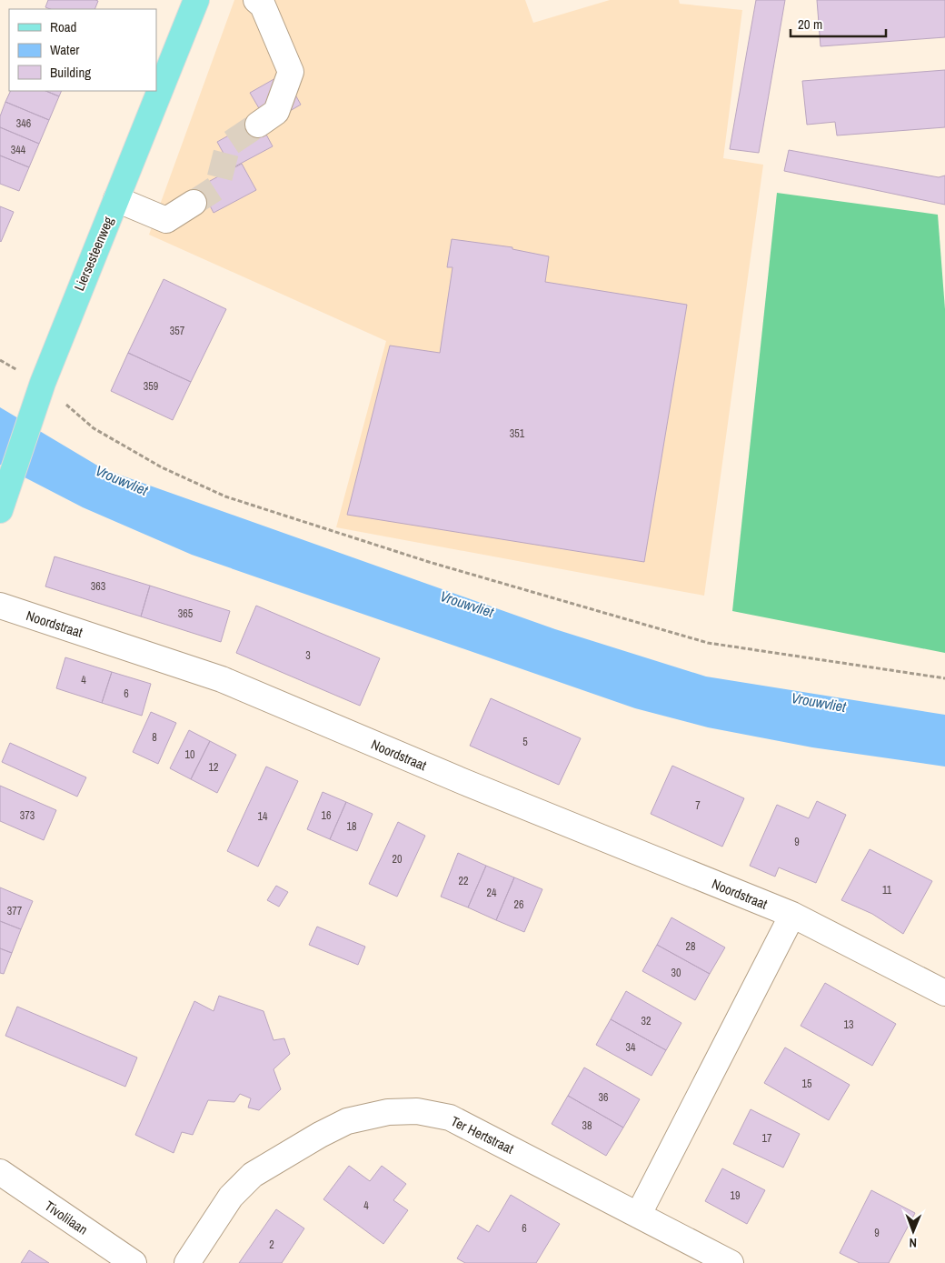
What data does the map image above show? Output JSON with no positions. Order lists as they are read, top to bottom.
{
  "streets": {
    "main road": ["Liersesteenweg"],
    "street": ["Noordstraat", "Ter Hertstraat", "Tivolilaan"]
  },
  "water": ["Vrouwvliet"],
  "house_numbers": [
    "346",
    "344",
    "357",
    "359",
    "351",
    "363",
    "365",
    "3",
    "4",
    "6",
    "8",
    "5",
    "10",
    "12",
    "7",
    "373",
    "16",
    "14",
    "18",
    "9",
    "20",
    "22",
    "11",
    "24",
    "26",
    "377",
    "28",
    "30",
    "32",
    "13",
    "34",
    "15",
    "36",
    "38",
    "17",
    "19",
    "4",
    "6",
    "9",
    "2"
  ],
  "legend": ["Road", "Water", "Building"],
  "scale_bar": "20 m",
  "north": "bottom"
}
